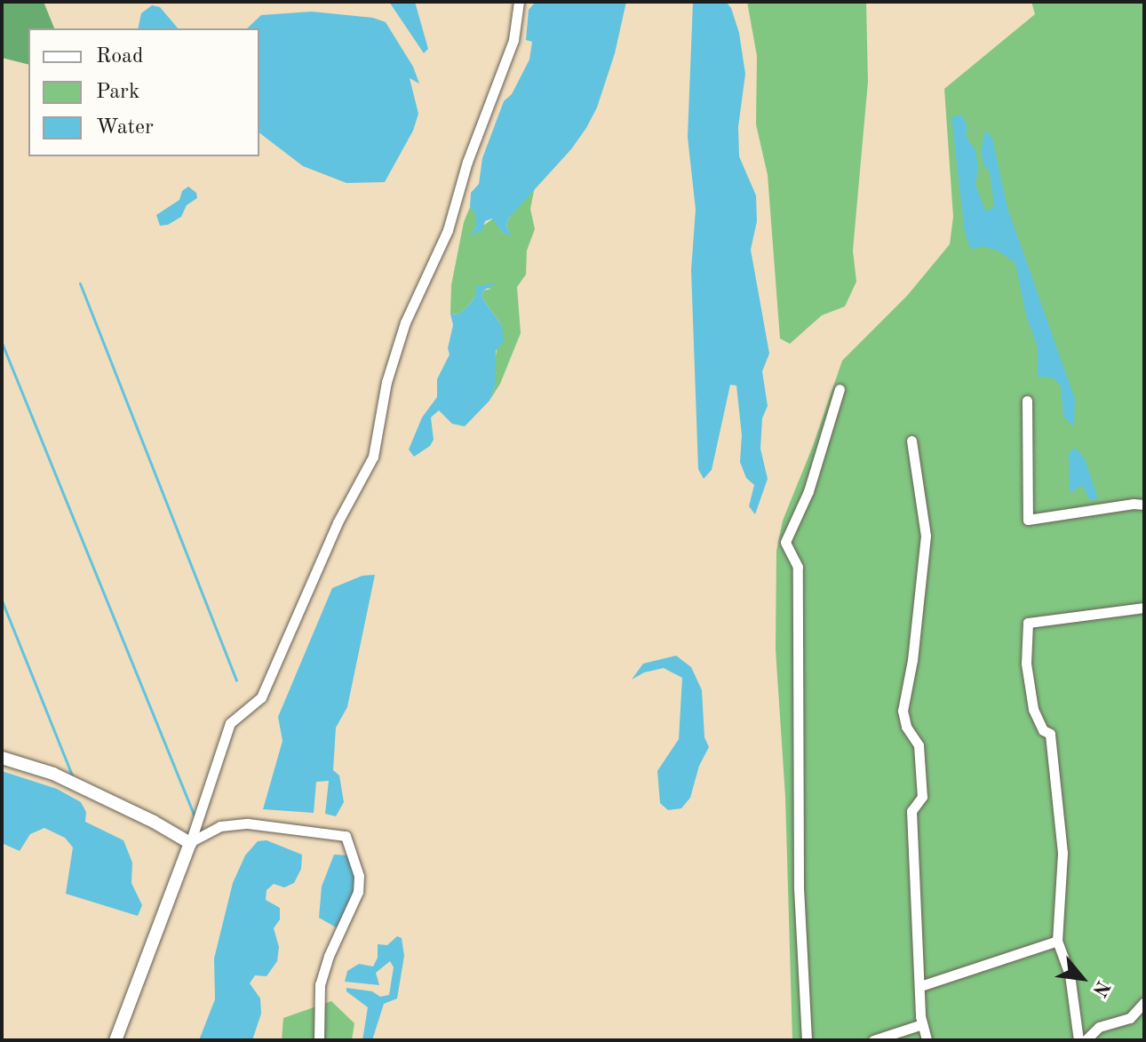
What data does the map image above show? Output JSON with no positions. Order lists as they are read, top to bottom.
{
  "legend": ["Road", "Park", "Water"],
  "north": "bottom right"
}
